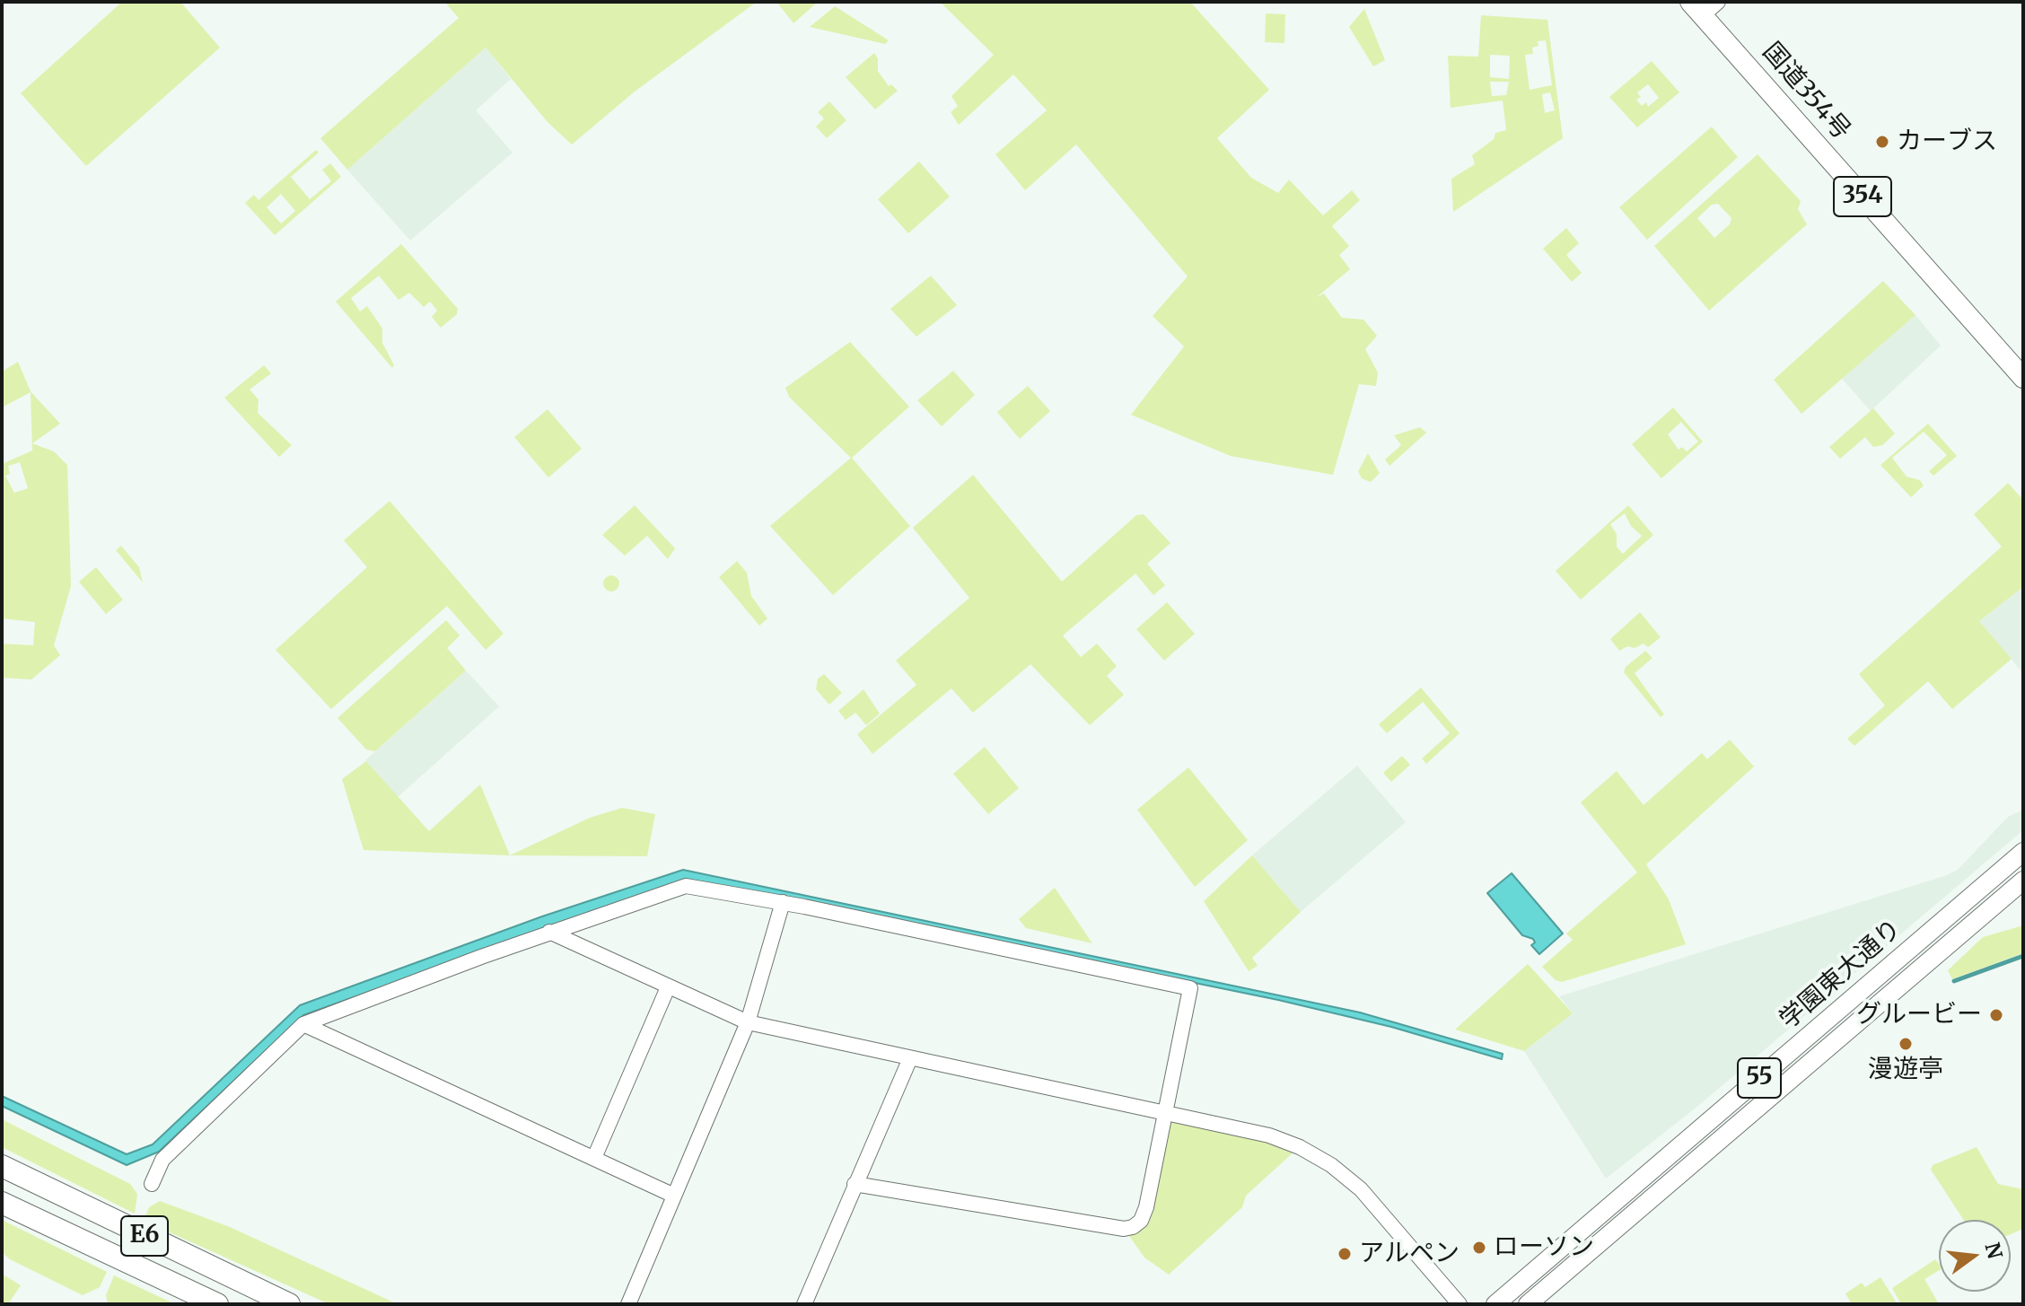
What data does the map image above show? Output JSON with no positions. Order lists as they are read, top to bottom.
{
  "streets": {
    "highway": ["国道354号", "354", "E6"],
    "main road": ["学園東大通り", "55"]
  },
  "places": [
    "カーブス",
    "グルービー",
    "漫遊亭",
    "ローソン",
    "アルペン"
  ],
  "north": "right"
}
